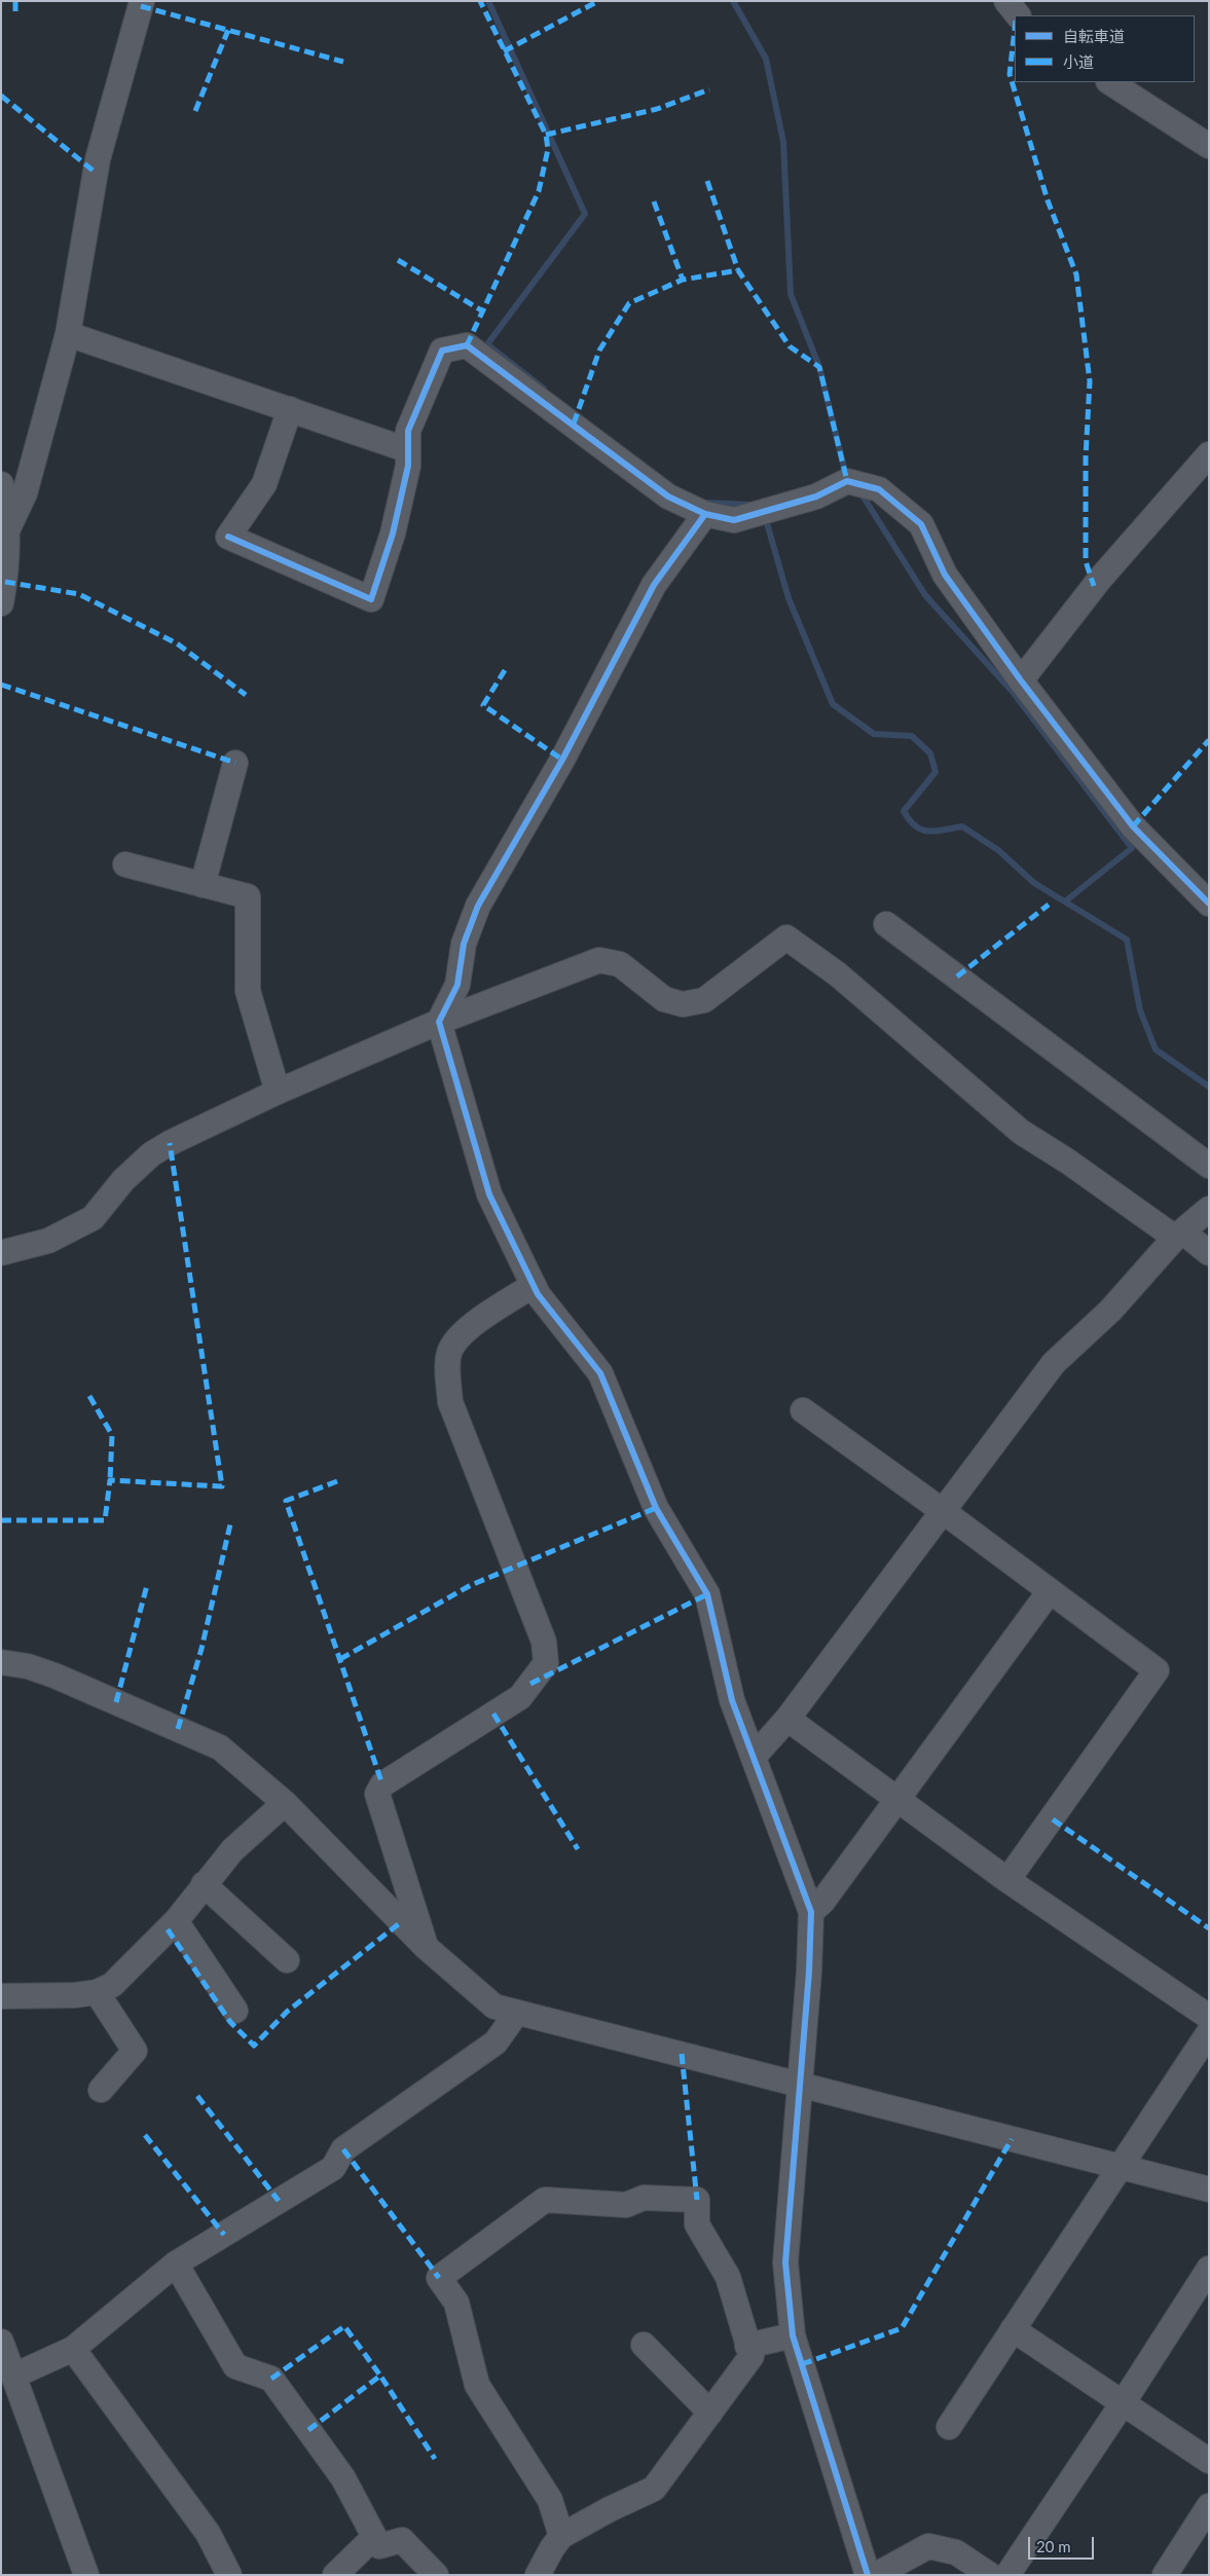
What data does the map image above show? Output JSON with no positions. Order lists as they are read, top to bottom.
{
  "legend": ["自転車道", "小道"],
  "scale_bar": "20 m"
}
